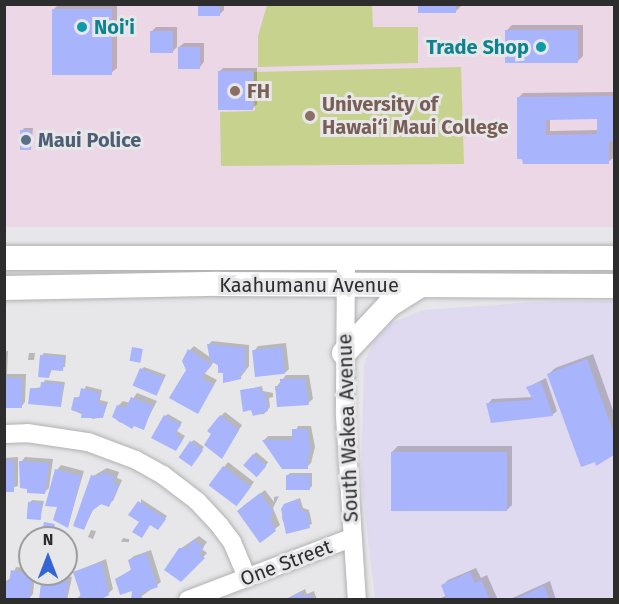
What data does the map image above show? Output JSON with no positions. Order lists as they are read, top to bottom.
{
  "streets": {
    "main road": ["Kaahumanu Avenue"],
    "street": ["South Wakea Avenue", "One Street"]
  },
  "crossings": [
    ["Kaahumanu Avenue", "South Wakea Avenue"],
    ["South Wakea Avenue", "One Street"]
  ],
  "places": [
    "Noi'i",
    "Trade Shop",
    "FH",
    "University of Hawai‘i Maui College",
    "Maui Police"
  ],
  "north": "top"
}
